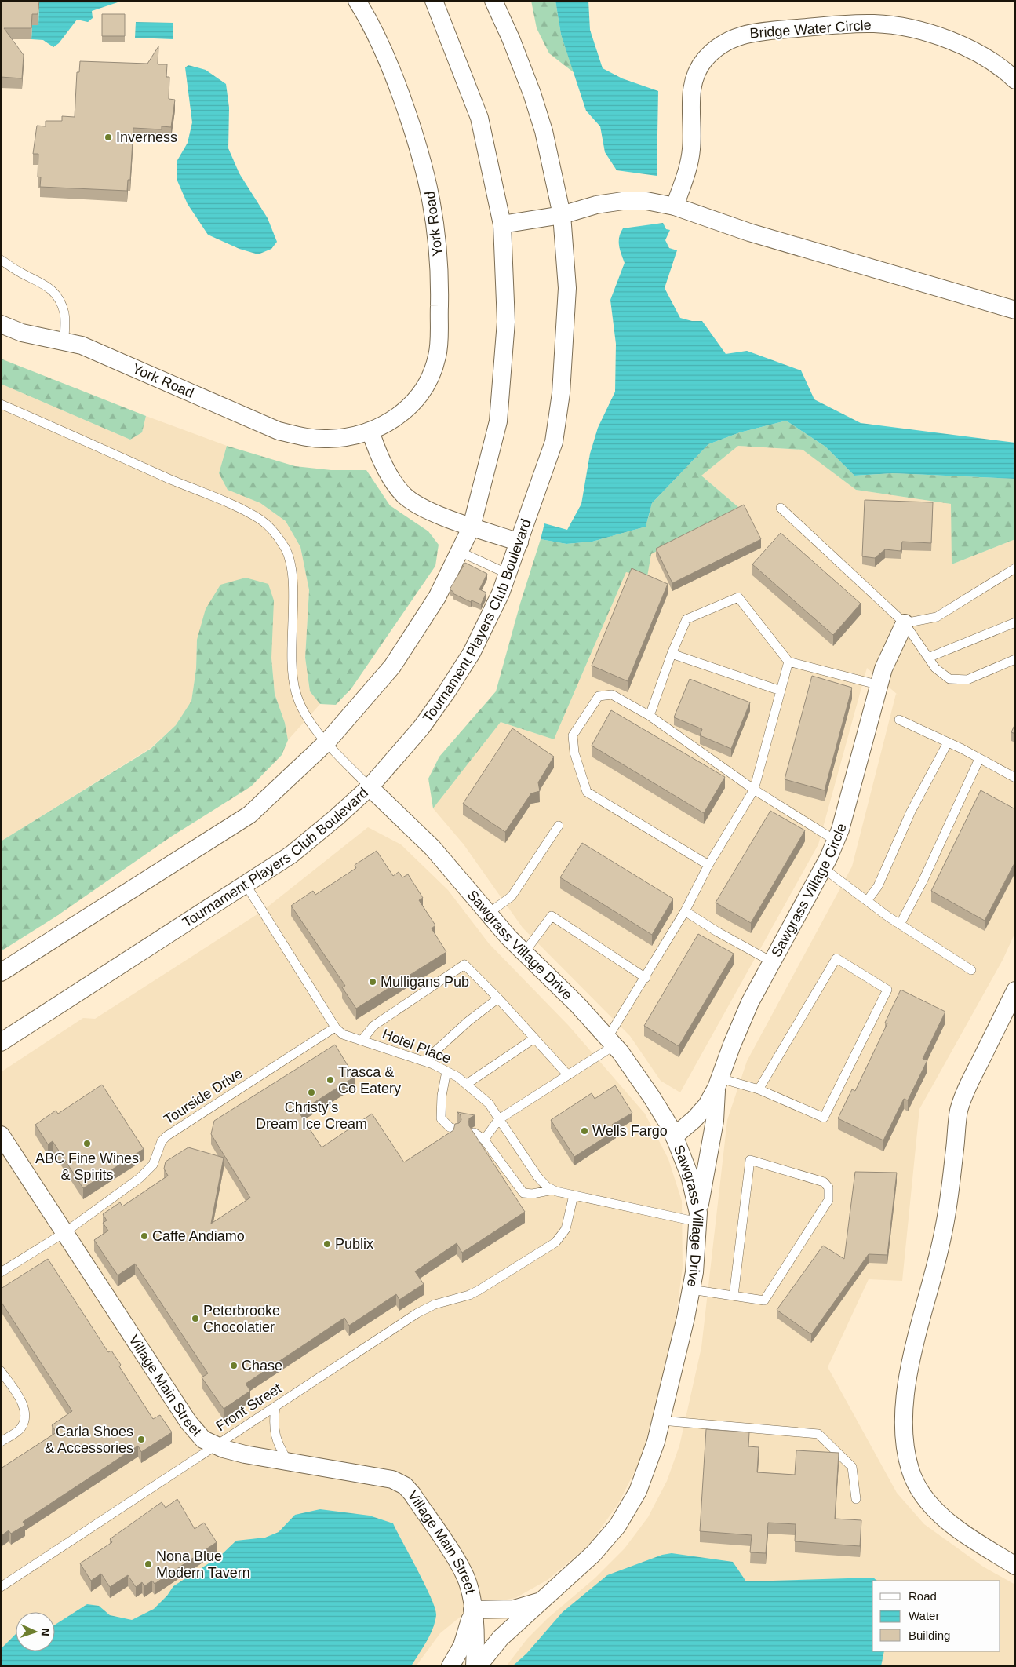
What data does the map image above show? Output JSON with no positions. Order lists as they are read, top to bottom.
{
  "streets": {
    "street": [
      "Bridge Water Circle",
      "York Road",
      "Tournament Players Club Boulevard",
      "Sawgrass Village Circle",
      "Sawgrass Village Drive",
      "Village Main Street"
    ],
    "lane": ["Hotel Place", "Tourside Drive", "Front Street"]
  },
  "crossings": [
    ["Tournament Players Club Boulevard", "Sawgrass Village Drive"],
    ["Tournament Players Club Boulevard", "Hotel Place"],
    ["Sawgrass Village Circle", "Sawgrass Village Drive"],
    ["Sawgrass Village Drive", "Hotel Place"],
    ["Sawgrass Village Drive", "Village Main Street"],
    ["Hotel Place", "Tourside Drive"],
    ["Hotel Place", "Front Street"],
    ["Tourside Drive", "Village Main Street"],
    ["Village Main Street", "Front Street"]
  ],
  "places": [
    "Inverness",
    "Mulligans Pub",
    "Trasca & Co Eatery",
    "Christy's Dream Ice Cream",
    "Wells Fargo",
    "ABC Fine Wines & Spirits",
    "Caffe Andiamo",
    "Publix",
    "Peterbrooke Chocolatier",
    "Chase",
    "Carla Shoes & Accessories",
    "Nona Blue Modern Tavern"
  ],
  "legend": ["Road", "Water", "Building"],
  "north": "right"
}
